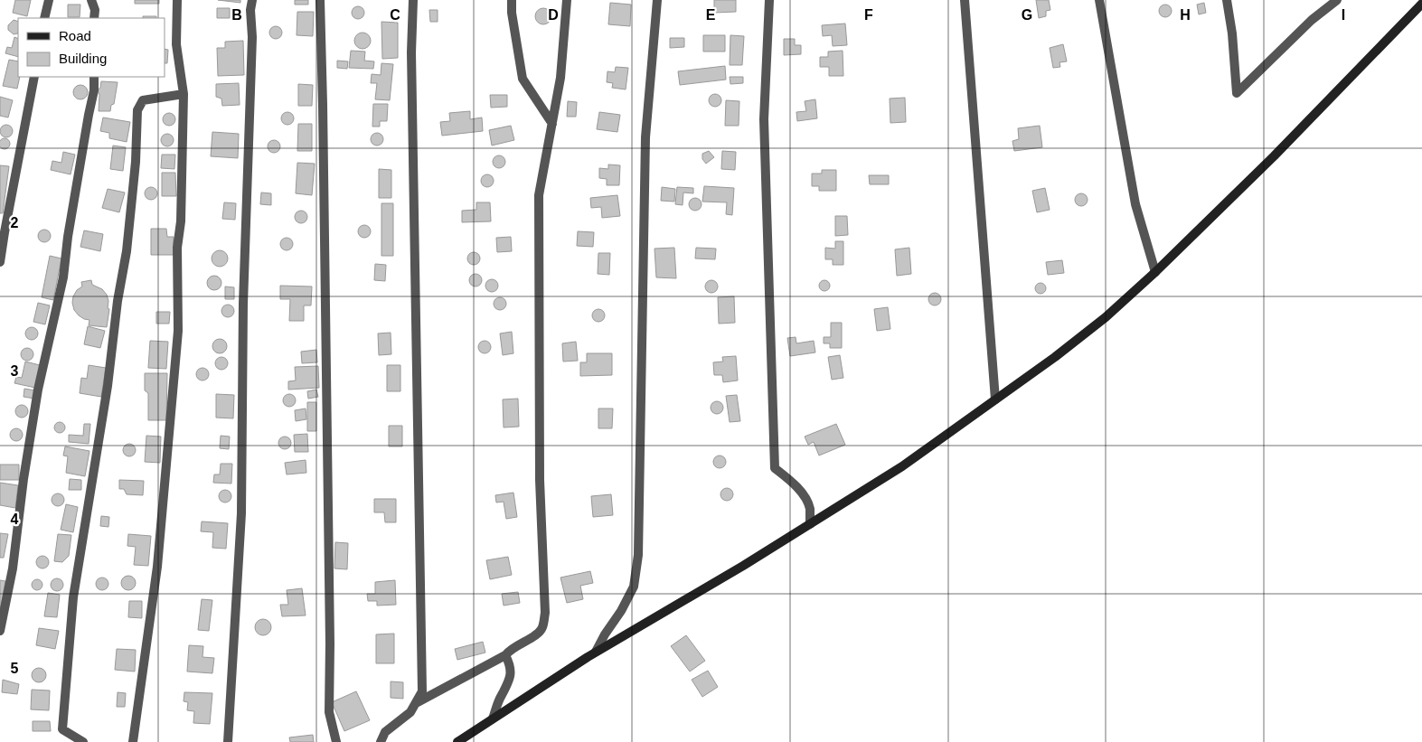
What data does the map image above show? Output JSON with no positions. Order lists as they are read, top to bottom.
{
  "legend": ["Road", "Building"],
  "grid": {
    "columns": [
      "B",
      "C",
      "D",
      "E",
      "F",
      "G",
      "H",
      "I"
    ],
    "rows": [
      "2",
      "3",
      "4",
      "5"
    ]
  }
}
